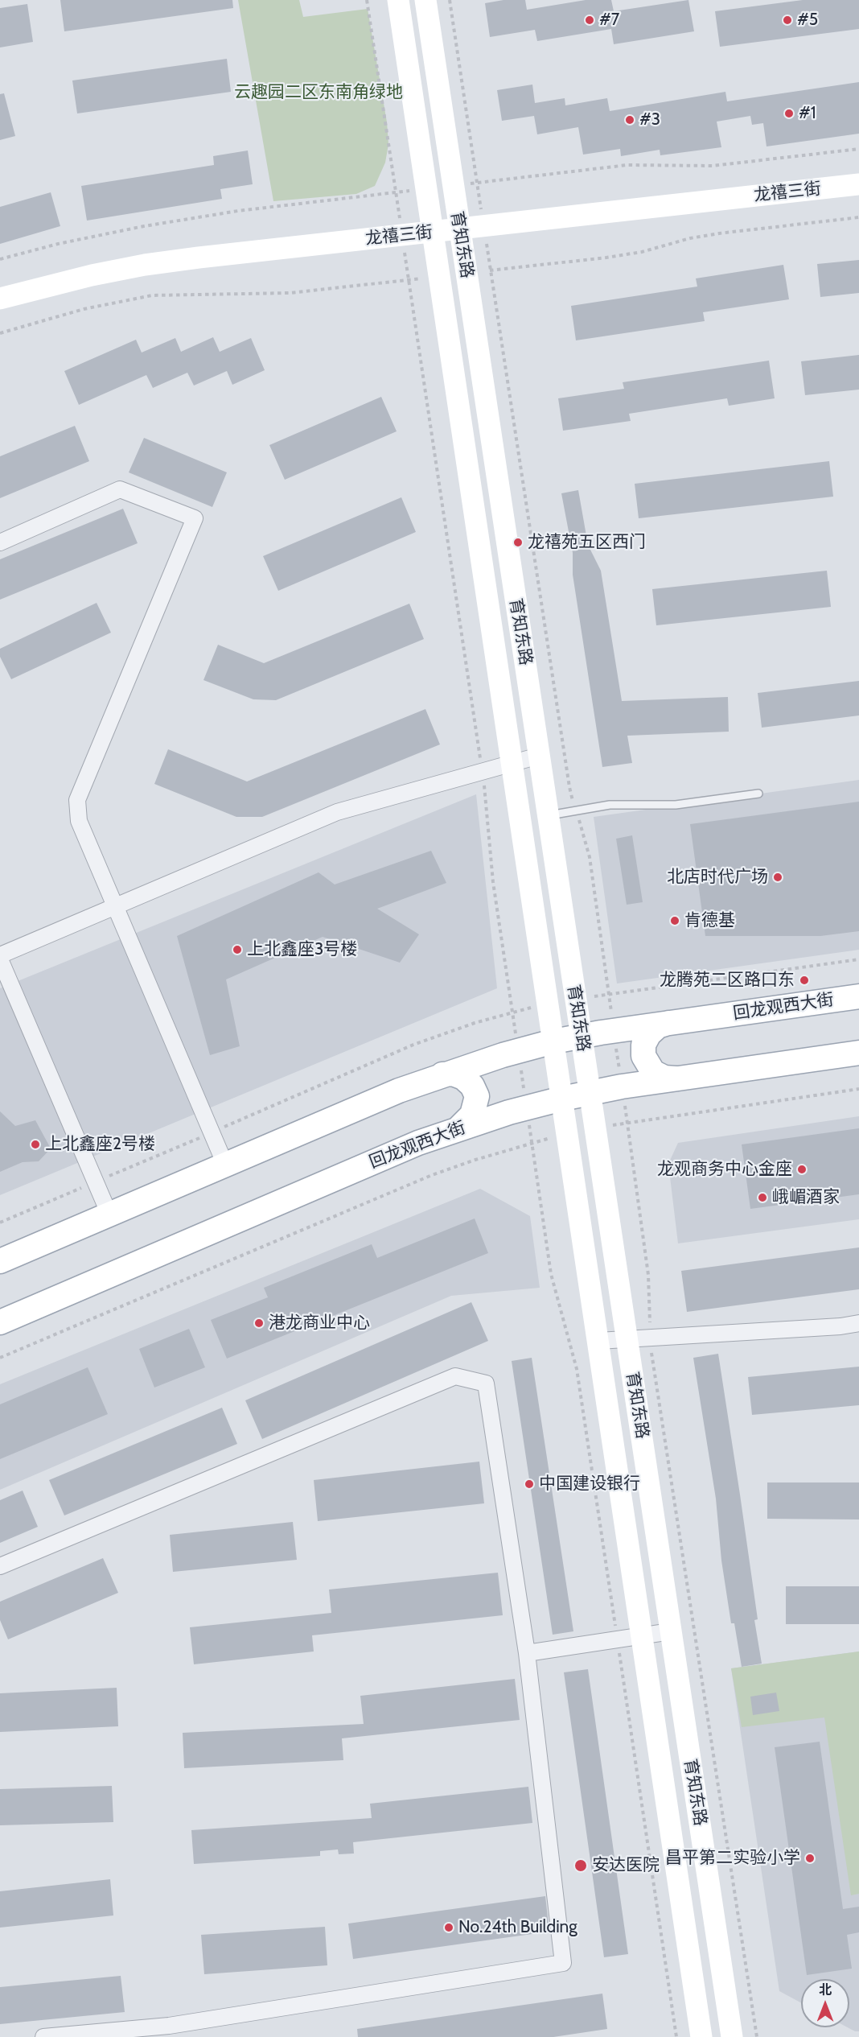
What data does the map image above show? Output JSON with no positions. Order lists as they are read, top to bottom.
{
  "streets": {
    "main road": ["龙禧三街", "育知东路", "回龙观西大街"]
  },
  "crossings": [
    ["龙禧三街", "育知东路"],
    ["育知东路", "回龙观西大街"]
  ],
  "parks": ["云趣园二区东南角绿地"],
  "places": [
    "#7",
    "#5",
    "#1",
    "#3",
    "龙禧苑五区西门",
    "北店时代广场",
    "肯德基",
    "上北鑫座3号楼",
    "龙腾苑二区路口东",
    "上北鑫座2号楼",
    "龙观商务中心金座",
    "峨嵋酒家",
    "港龙商业中心",
    "中国建设银行",
    "昌平第二实验小学",
    "安达医院",
    "No.24th Building"
  ],
  "north": "top"
}
